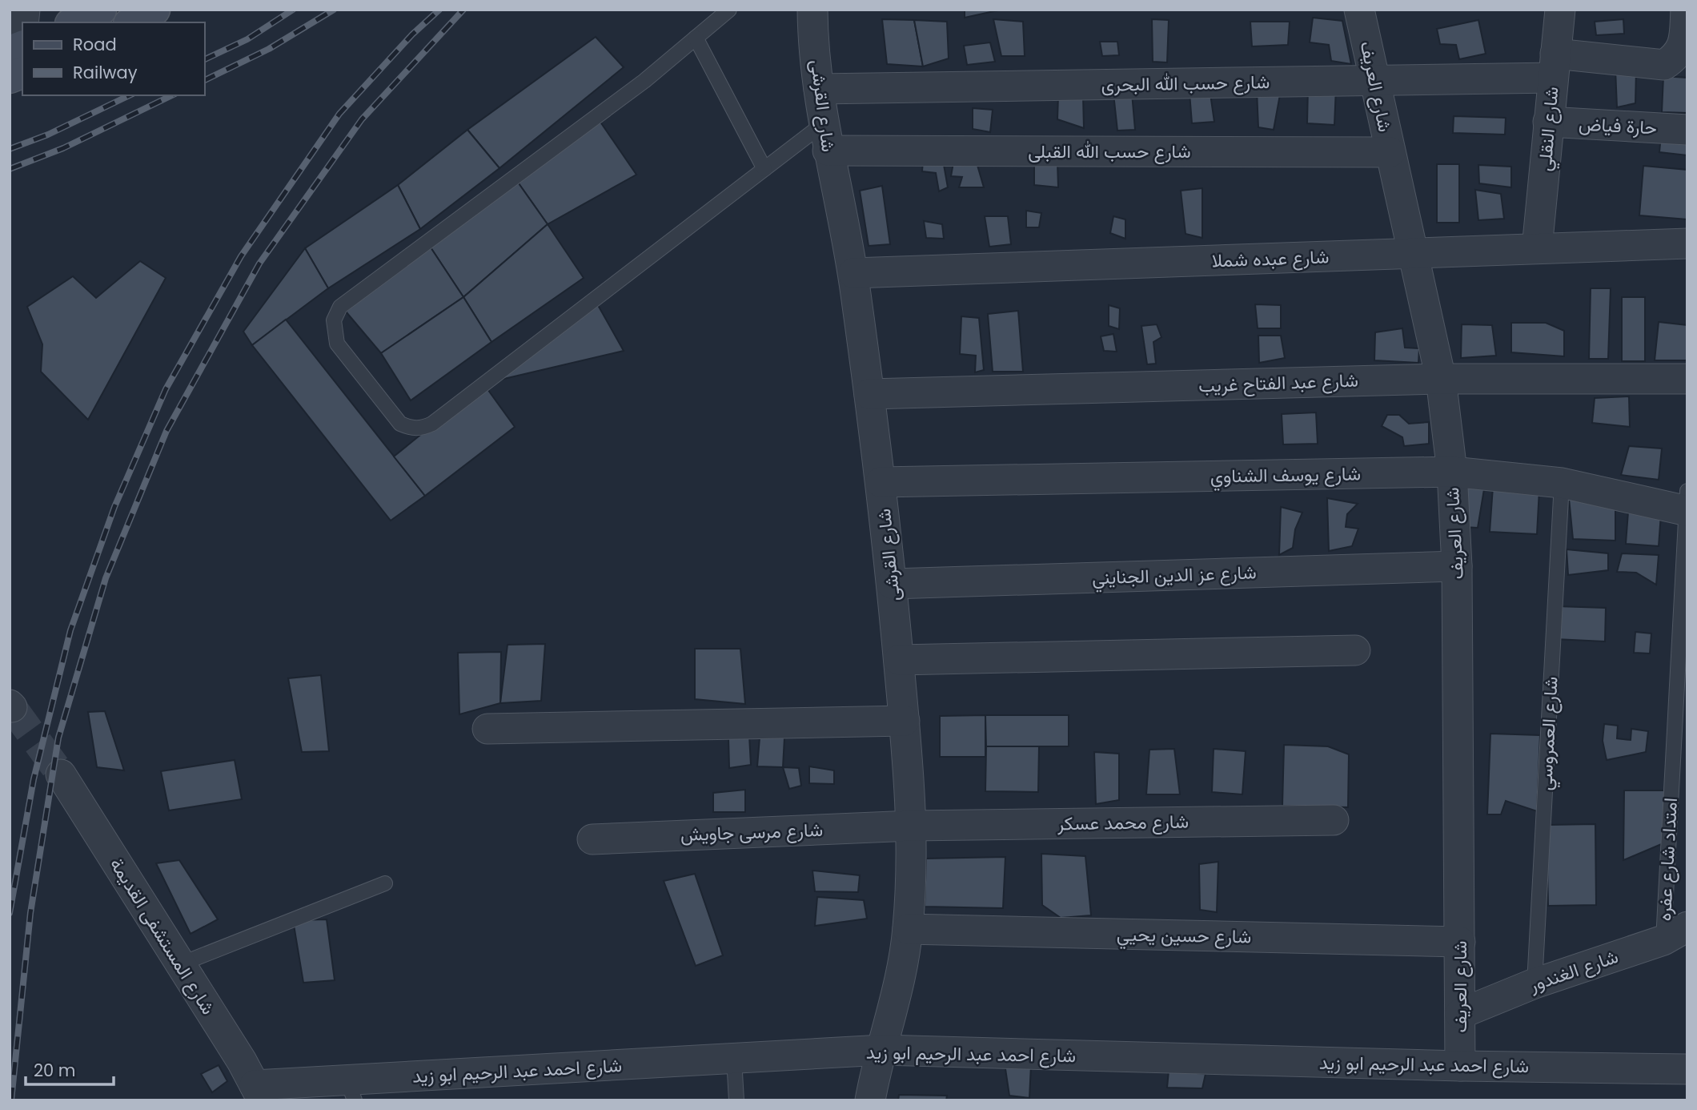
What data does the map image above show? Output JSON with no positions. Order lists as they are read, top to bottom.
{
  "streets": {
    "street": [
      "شارع حسب الله البحرى",
      "شارع العريف",
      "شارع القرشى",
      "حارة فياض",
      "شارع النقلي",
      "شارع حسب الله القبلى",
      "شارع عبده شملا",
      "شارع عبد الفتاح غريب",
      "شارع يوسف الشناوي",
      "شارع عز الدين الجنايني",
      "شارع محمد عسكر",
      "شارع مرسى جاويش",
      "شارع حسين يحيي",
      "شارع المستشفى القديمة",
      "شارع الغندور",
      "شارع احمد عبد الرحيم ابو زيد"
    ],
    "lane": ["شارع العمروسي", "امتداد شارع عفره"]
  },
  "crossings": [
    ["شارع حسب الله البحرى", "شارع العريف"],
    ["شارع حسب الله البحرى", "شارع القرشى"],
    ["شارع حسب الله البحرى", "شارع النقلي"],
    ["شارع العريف", "شارع حسب الله القبلى"],
    ["شارع العريف", "شارع عبده شملا"],
    ["شارع العريف", "شارع عبد الفتاح غريب"],
    ["شارع العريف", "شارع يوسف الشناوي"],
    ["شارع العريف", "شارع عز الدين الجنايني"],
    ["شارع العريف", "شارع حسين يحيي"],
    ["شارع العريف", "شارع الغندور"],
    ["شارع العريف", "شارع احمد عبد الرحيم ابو زيد"],
    ["شارع القرشى", "شارع حسب الله القبلى"],
    ["شارع القرشى", "شارع عبده شملا"],
    ["شارع القرشى", "شارع عبد الفتاح غريب"],
    ["شارع القرشى", "شارع يوسف الشناوي"],
    ["شارع القرشى", "شارع عز الدين الجنايني"],
    ["شارع القرشى", "شارع محمد عسكر"],
    ["شارع القرشى", "شارع مرسى جاويش"],
    ["شارع القرشى", "شارع حسين يحيي"],
    ["شارع القرشى", "شارع احمد عبد الرحيم ابو زيد"],
    ["حارة فياض", "شارع النقلي"],
    ["شارع النقلي", "شارع عبده شملا"],
    ["شارع يوسف الشناوي", "شارع العمروسي"],
    ["شارع يوسف الشناوي", "امتداد شارع عفره"],
    ["شارع العمروسي", "شارع الغندور"],
    ["شارع محمد عسكر", "شارع مرسى جاويش"],
    ["امتداد شارع عفره", "شارع الغندور"],
    ["شارع المستشفى القديمة", "شارع احمد عبد الرحيم ابو زيد"]
  ],
  "legend": ["Road", "Railway"],
  "scale_bar": "20 m"
}
